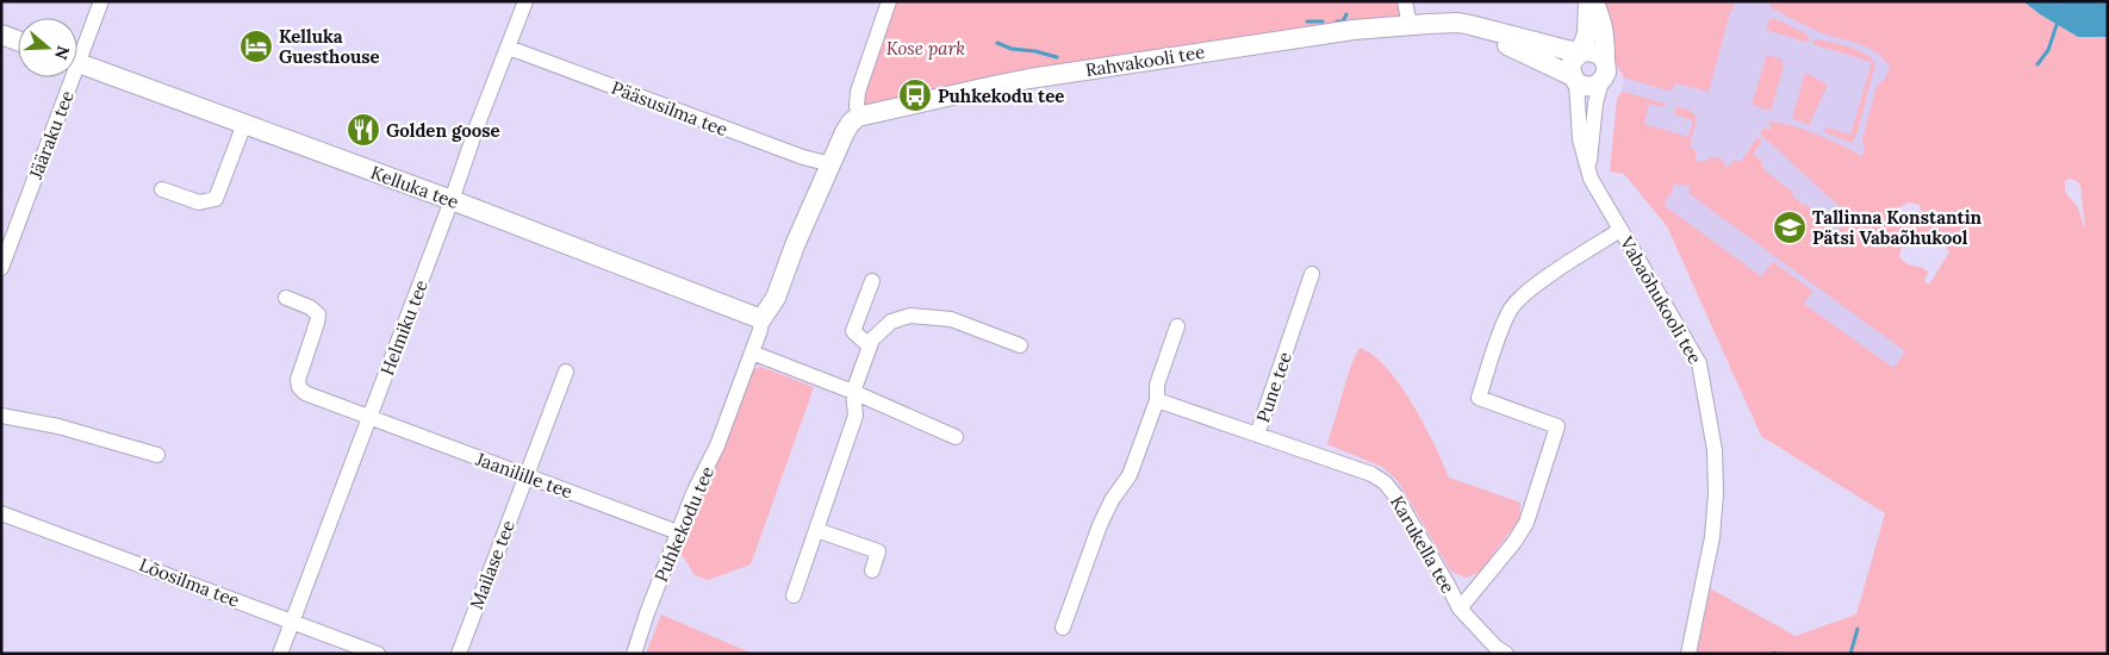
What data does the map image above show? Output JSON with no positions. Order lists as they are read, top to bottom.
{
  "streets": {
    "street": [
      "Rahvakooli tee",
      "Pääsusilma tee",
      "Jääraku tee",
      "Kelluka tee",
      "Vabaõhukooli tee",
      "Helmiku tee",
      "Pune tee",
      "Jaanilille tee",
      "Puhkekodu tee",
      "Karukella tee",
      "Mailase tee",
      "Lõosilma tee"
    ]
  },
  "crossings": [
    ["Rahvakooli tee", "Vabaõhukooli tee"],
    ["Rahvakooli tee", "Puhkekodu tee"],
    ["Pääsusilma tee", "Helmiku tee"],
    ["Pääsusilma tee", "Puhkekodu tee"],
    ["Kelluka tee", "Helmiku tee"],
    ["Kelluka tee", "Puhkekodu tee"],
    ["Helmiku tee", "Jaanilille tee"],
    ["Helmiku tee", "Lõosilma tee"],
    ["Pune tee", "Karukella tee"],
    ["Jaanilille tee", "Puhkekodu tee"],
    ["Jaanilille tee", "Mailase tee"]
  ],
  "parks": ["Kose park"],
  "places": {
    "hotel": ["Kelluka Guesthouse"],
    "bus stop": ["Puhkekodu tee"],
    "restaurant": ["Golden goose"],
    "school or university": ["Tallinna Konstantin Pätsi Vabaõhukool"]
  },
  "north": "right"
}
